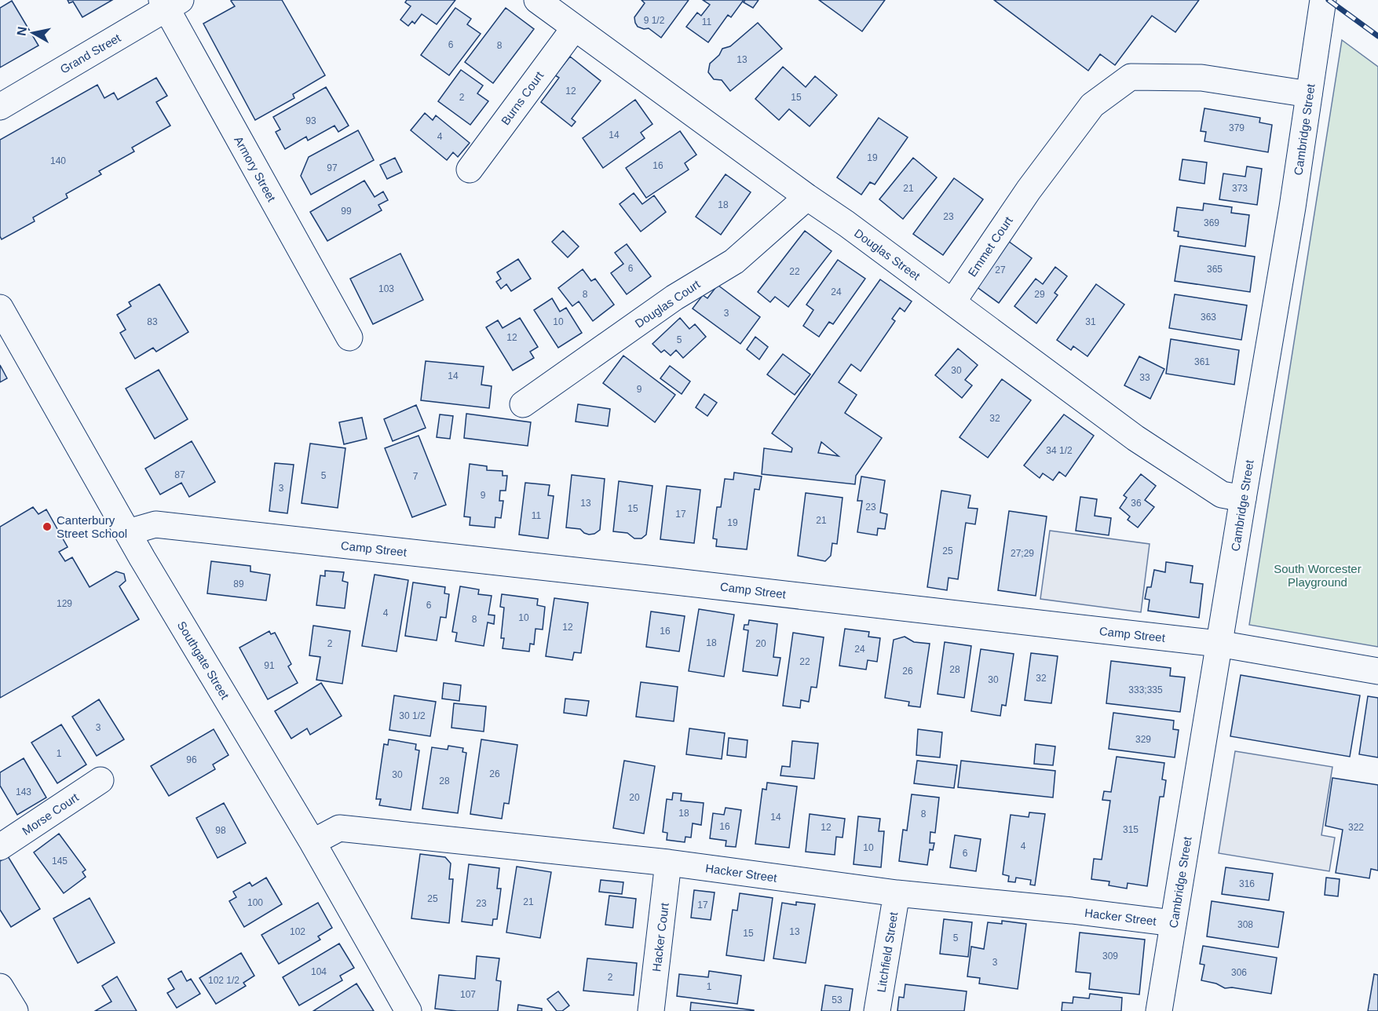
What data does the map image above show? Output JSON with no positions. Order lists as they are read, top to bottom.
{
  "streets": {
    "street": [
      "Grand Street",
      "Burns Court",
      "Cambridge Street",
      "Armory Street",
      "Emmet Court",
      "Douglas Street",
      "Douglas Court",
      "Camp Street",
      "Southgate Street",
      "Morse Court",
      "Hacker Street",
      "Hacker Court",
      "Litchfield Street"
    ]
  },
  "crossings": [
    ["Grand Street", "Armory Street"],
    ["Burns Court", "Douglas Street"],
    ["Cambridge Street", "Emmet Court"],
    ["Cambridge Street", "Douglas Street"],
    ["Cambridge Street", "Camp Street"],
    ["Cambridge Street", "Hacker Street"],
    ["Emmet Court", "Douglas Street"],
    ["Douglas Street", "Douglas Court"],
    ["Camp Street", "Southgate Street"],
    ["Southgate Street", "Hacker Street"],
    ["Hacker Street", "Hacker Court"],
    ["Hacker Street", "Litchfield Street"]
  ],
  "parks": ["South Worcester Playground"],
  "places": ["Canterbury Street School"],
  "house_numbers": [
    "9 1/2",
    "11",
    "6",
    "8",
    "13",
    "12",
    "2",
    "15",
    "93",
    "379",
    "14",
    "4",
    "19",
    "140",
    "16",
    "97",
    "21",
    "373",
    "18",
    "99",
    "23",
    "369",
    "6",
    "365",
    "27",
    "22",
    "103",
    "24",
    "8",
    "29",
    "3",
    "363",
    "83",
    "10",
    "31",
    "12",
    "5",
    "361",
    "30",
    "14",
    "33",
    "9",
    "32",
    "34 1/2",
    "87",
    "5",
    "7",
    "3",
    "9",
    "13",
    "36",
    "23",
    "15",
    "17",
    "11",
    "21",
    "19",
    "25",
    "27;29",
    "89",
    "129",
    "6",
    "4",
    "10",
    "8",
    "12",
    "16",
    "18",
    "2",
    "20",
    "24",
    "22",
    "91",
    "28",
    "26",
    "32",
    "30",
    "333;335",
    "30 1/2",
    "3",
    "329",
    "1",
    "96",
    "26",
    "30",
    "28",
    "143",
    "20",
    "18",
    "8",
    "14",
    "16",
    "12",
    "322",
    "315",
    "98",
    "4",
    "10",
    "6",
    "145",
    "316",
    "25",
    "21",
    "100",
    "23",
    "17",
    "308",
    "102",
    "13",
    "15",
    "5",
    "309",
    "3",
    "104",
    "306",
    "2",
    "102 1/2",
    "1",
    "107",
    "53"
  ],
  "north": "left"
}
